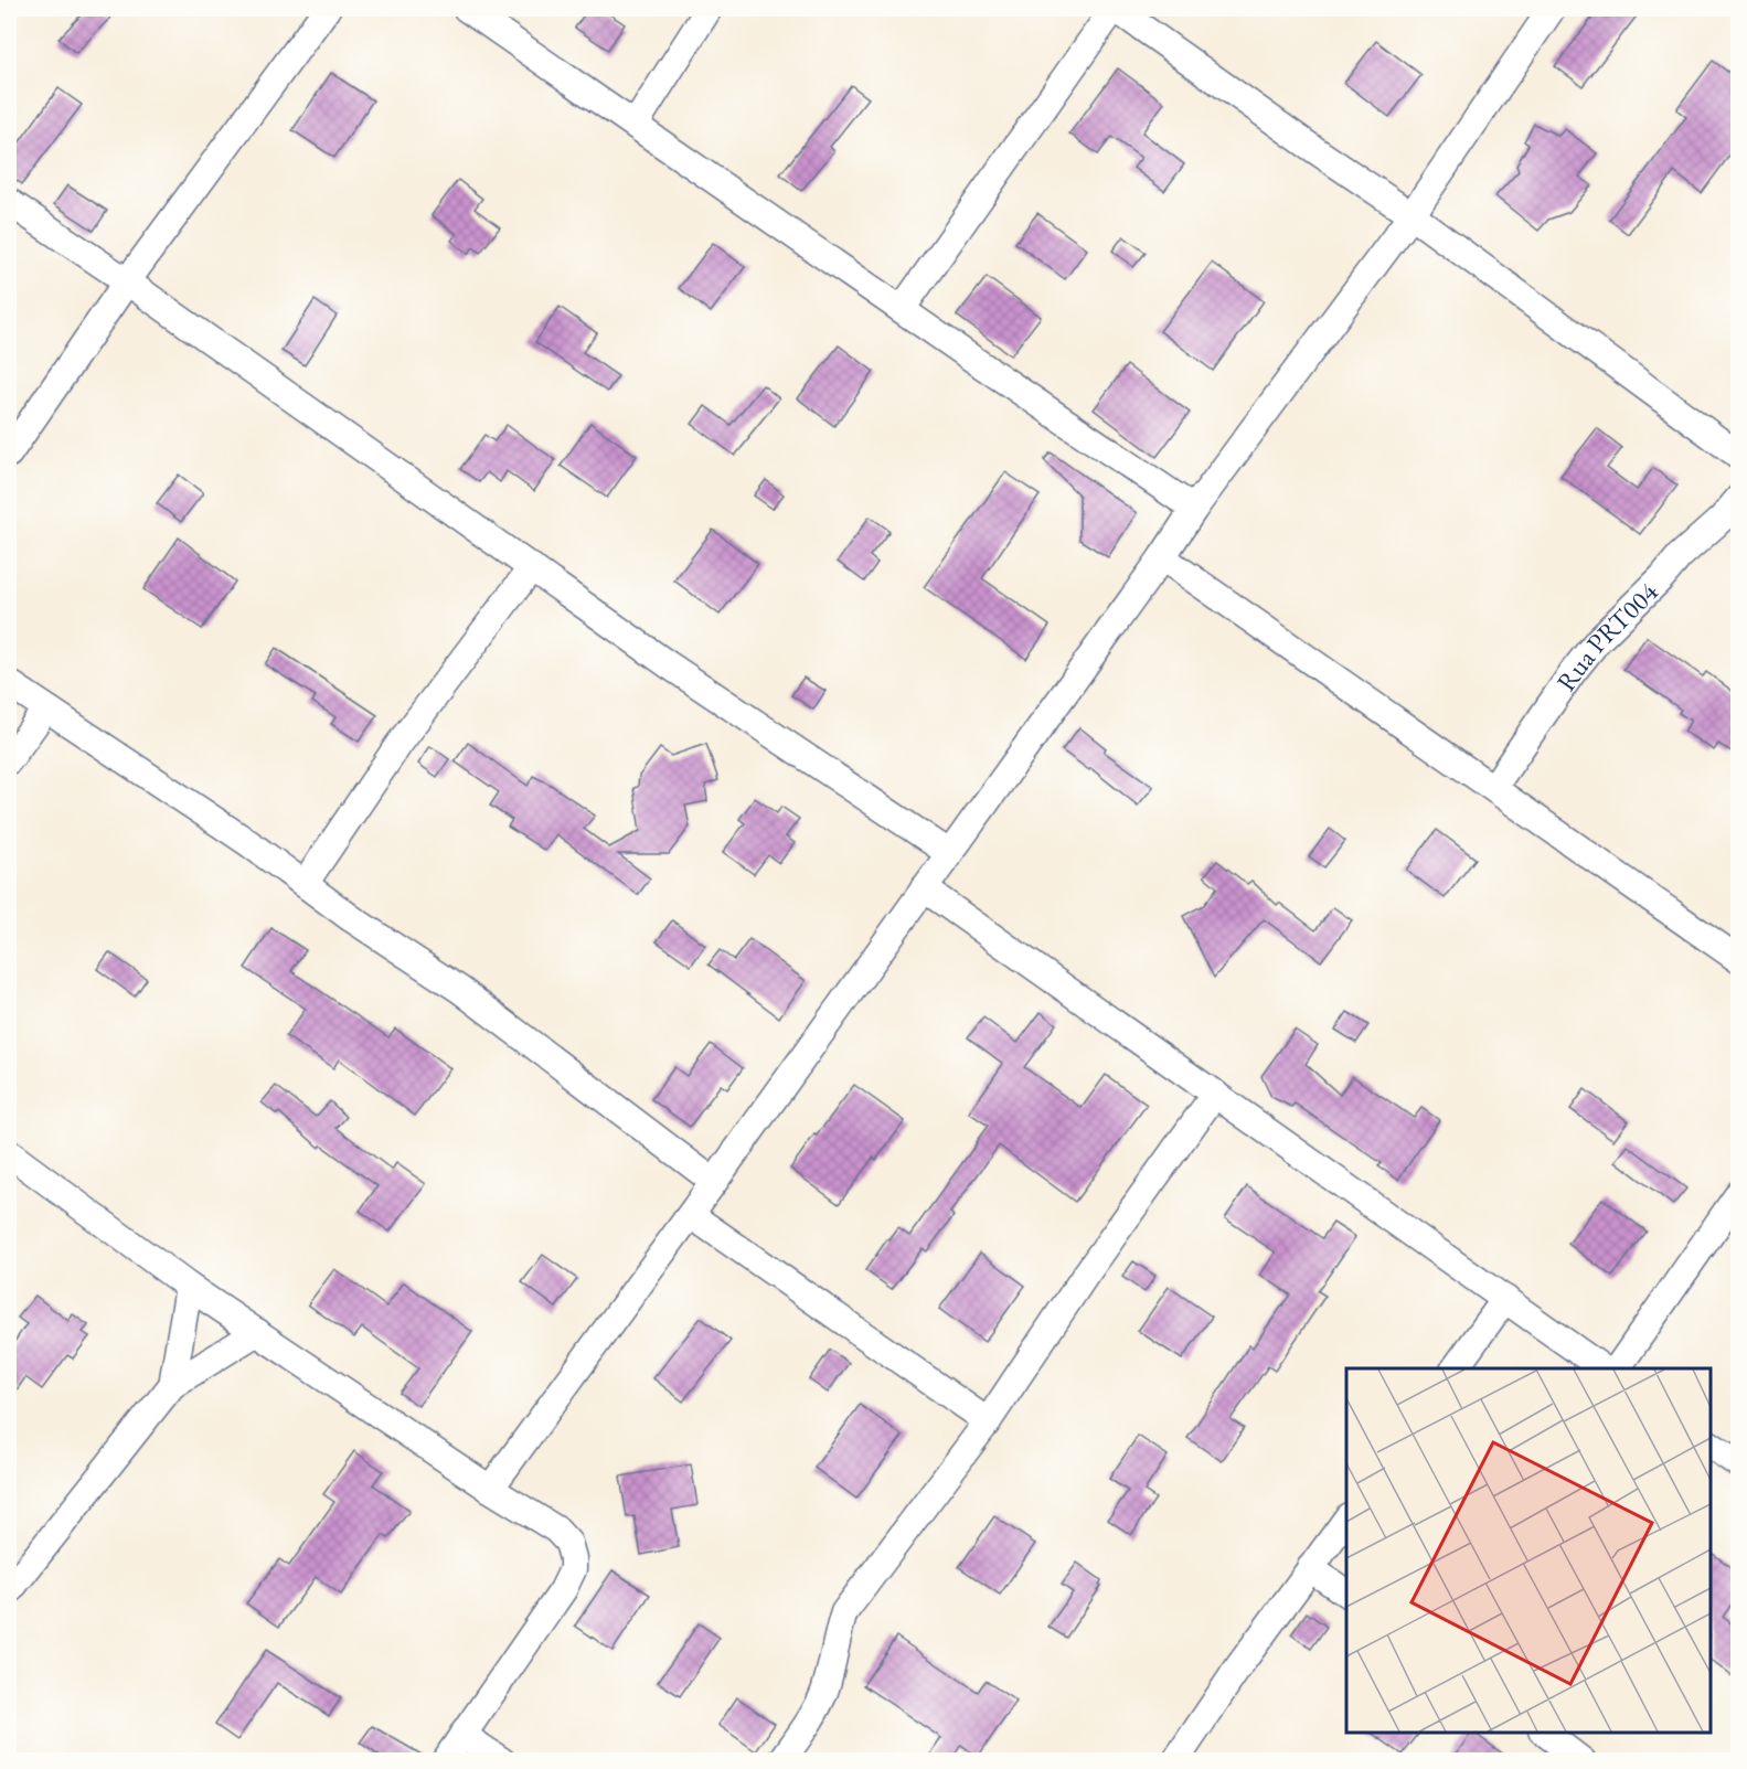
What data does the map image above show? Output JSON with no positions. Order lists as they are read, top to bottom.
{
  "streets": {
    "street": ["Rua PRT004"]
  }
}
